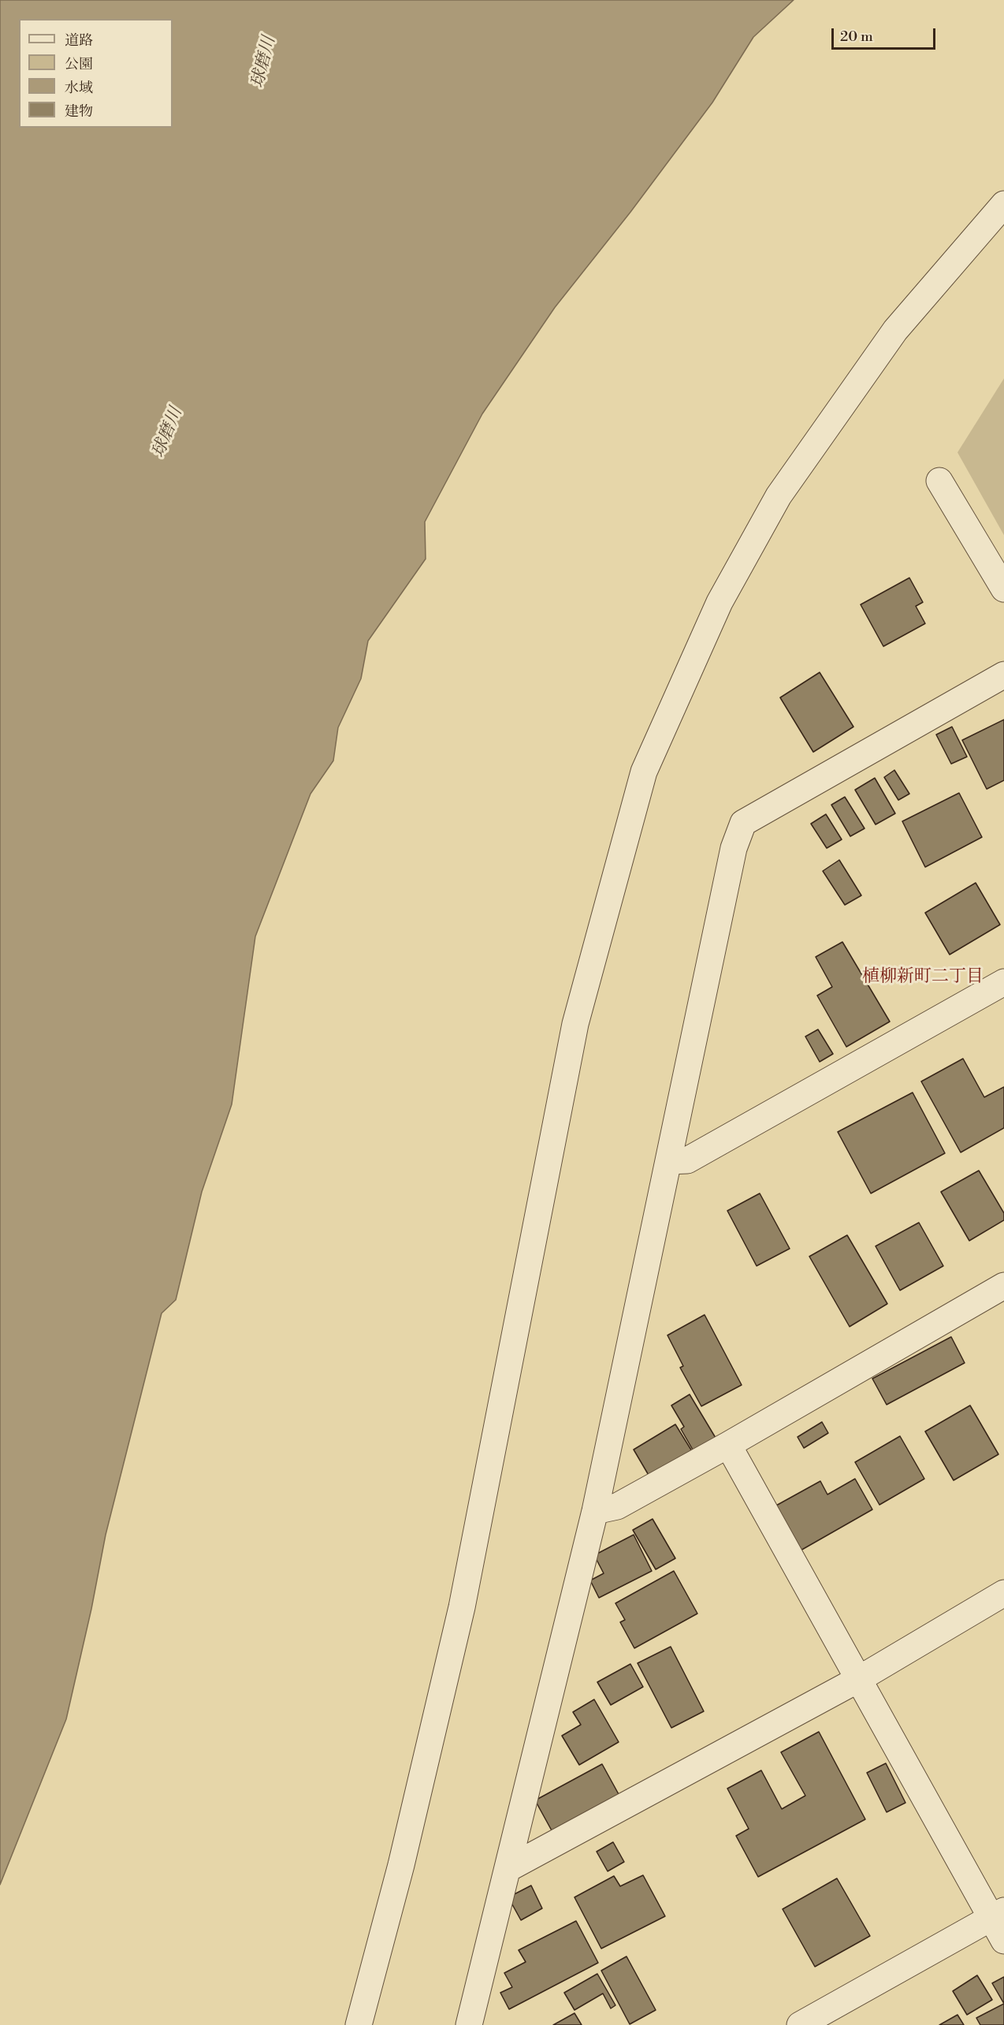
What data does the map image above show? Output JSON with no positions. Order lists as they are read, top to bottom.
{
  "districts": ["植柳新町二丁目"],
  "water": ["球磨川"],
  "legend": [
    "道路",
    "公園",
    "水域",
    "建物"
  ],
  "scale_bar": "20 m"
}
